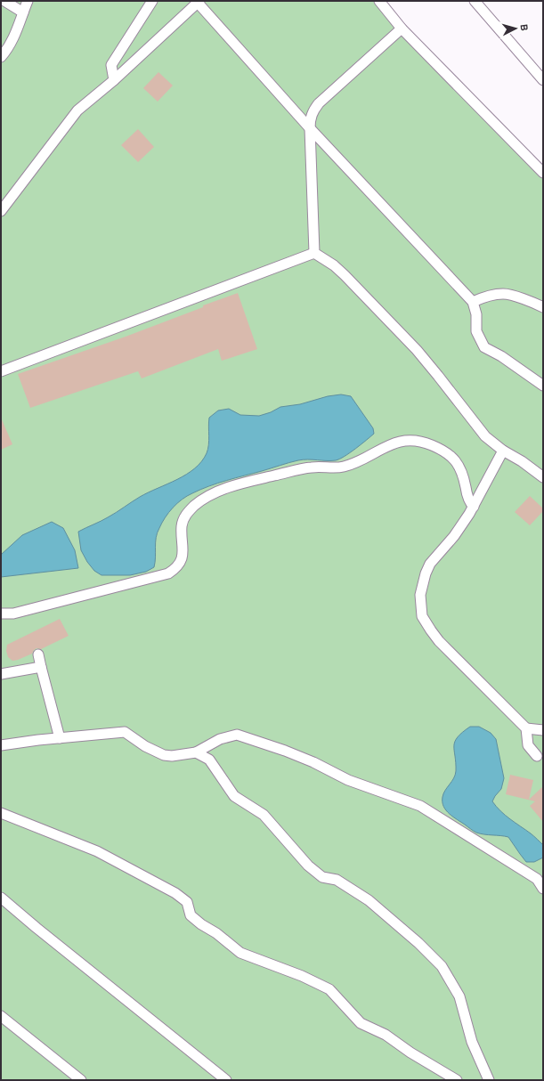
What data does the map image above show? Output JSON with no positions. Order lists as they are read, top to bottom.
{
  "north": "right"
}
